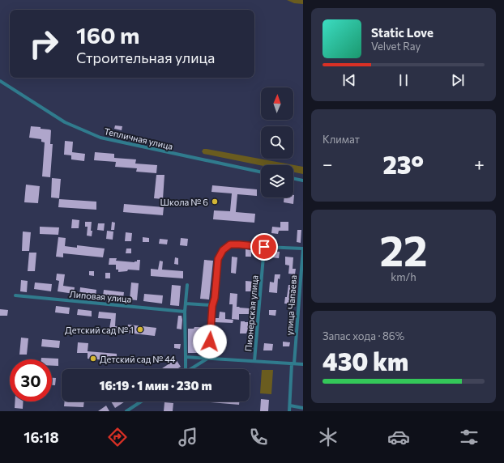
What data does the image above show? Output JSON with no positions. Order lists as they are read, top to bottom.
{
  "streets": {
    "street": [
      "Тепличная улица",
      "Липовая улица",
      "улица Чапаева",
      "Пионерская улица"
    ]
  },
  "places": ["Школа № 6", "Детский сад № 1", "Детский сад № 44"],
  "north": "top",
  "page": {
    "turn": ["160 m", "Строительная улица"],
    "song": ["Static Love", "Velvet Ray"],
    "tile": [
      "Климат",
      ["22", "km/h"],
      ["Запас хода · 86%", "430 km"]
    ],
    "heat": ["−", "23°", "+"],
    "limit": "30",
    "trip": "16:19 · 1 мин · 230 m",
    "tabs": "16:18"
  }
}
